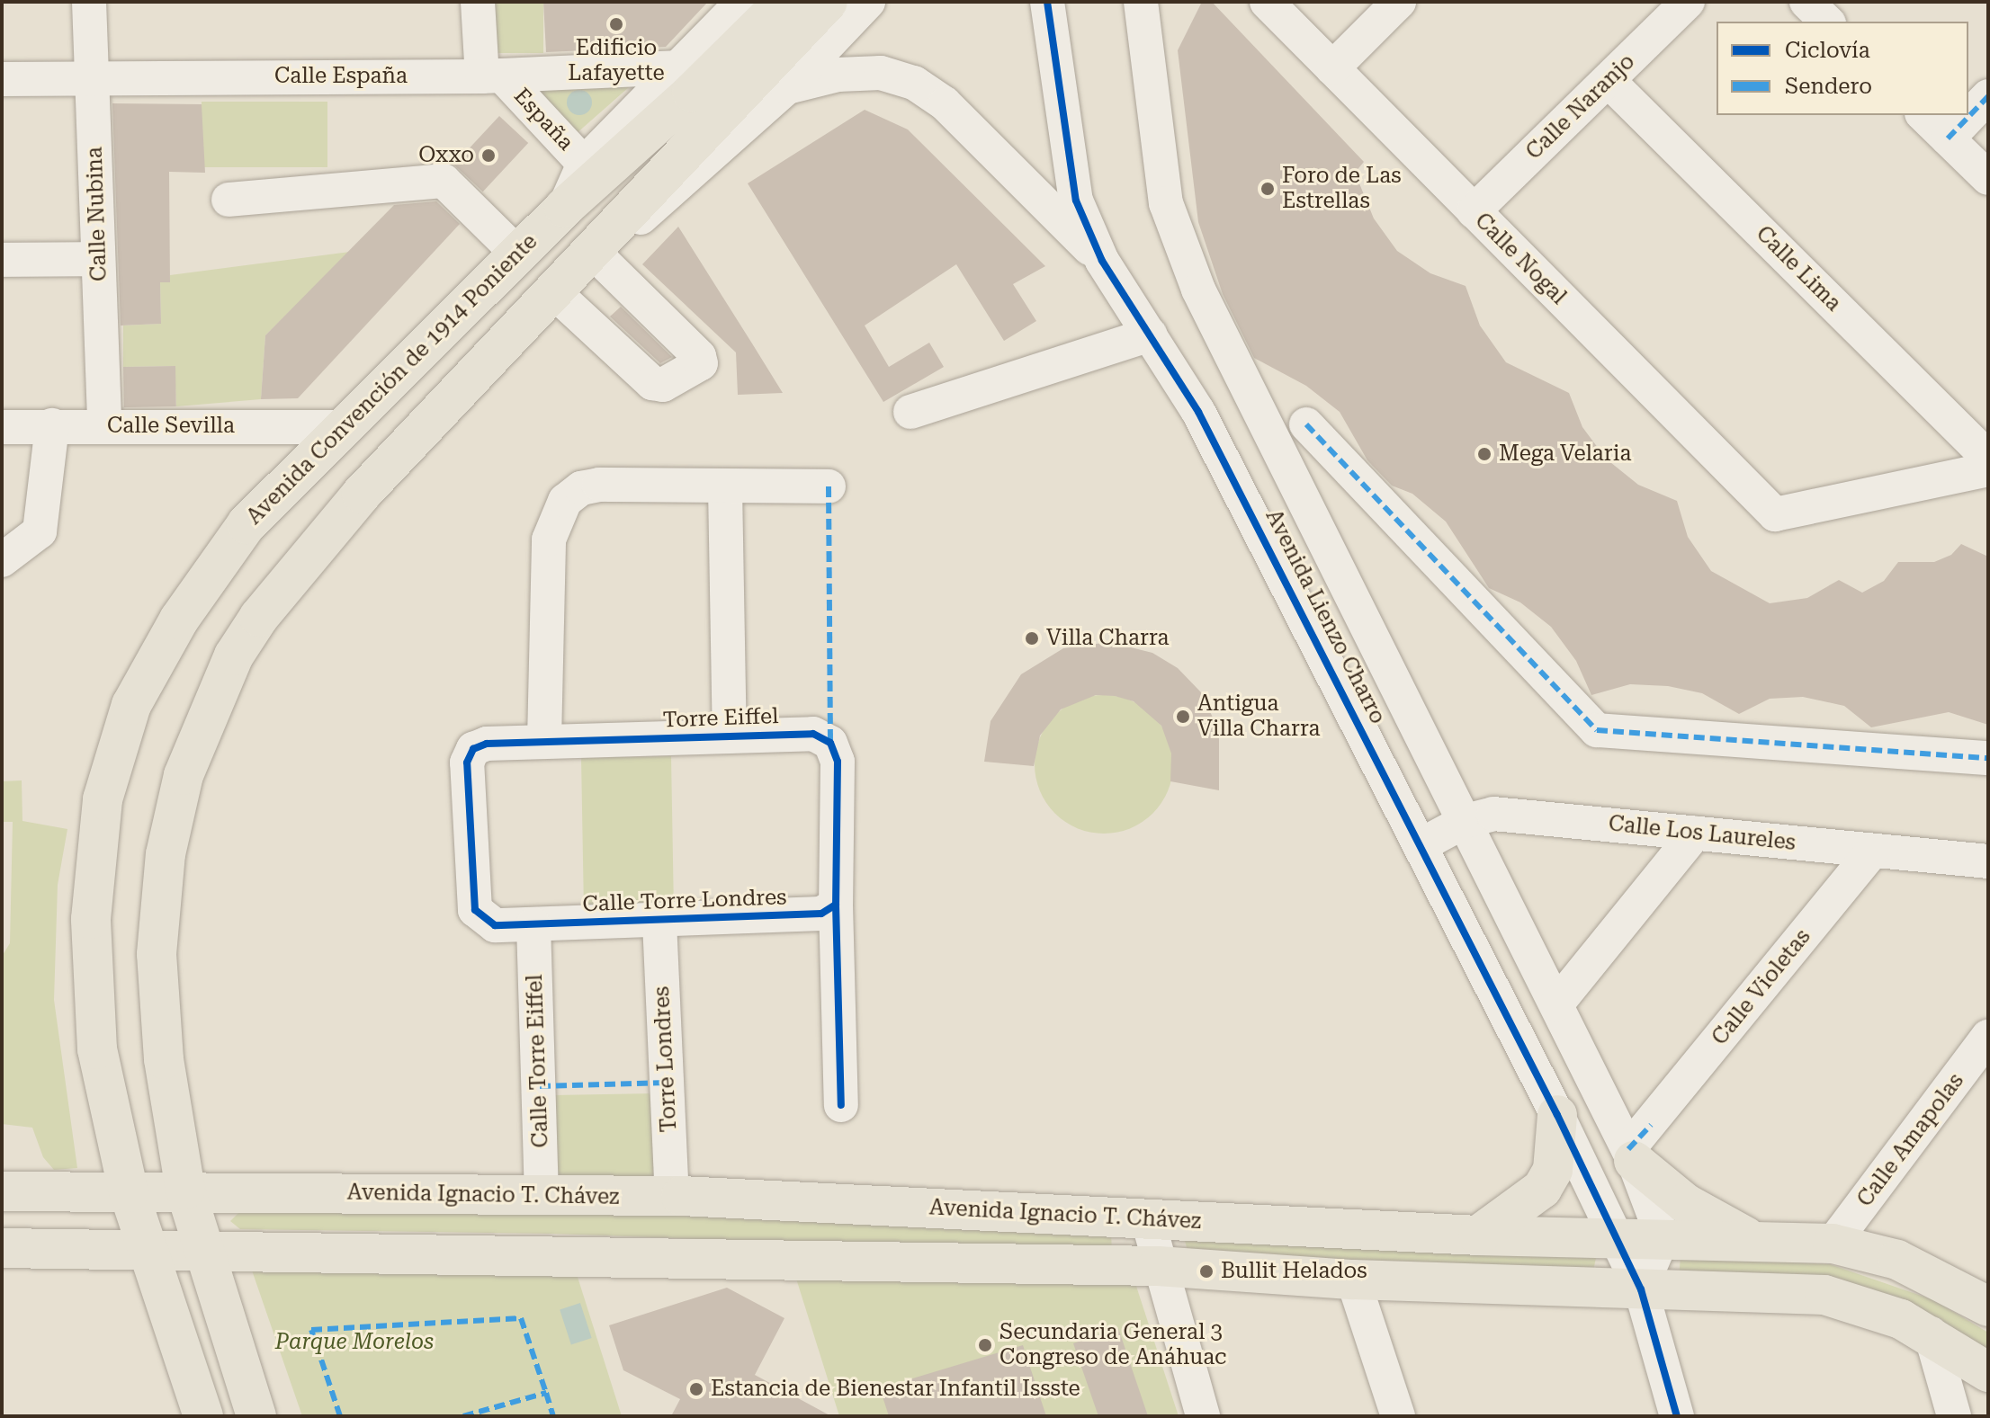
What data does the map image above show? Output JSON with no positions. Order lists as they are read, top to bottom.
{
  "streets": {
    "main road": ["Avenida Convención de 1914 Poniente", "Avenida Ignacio T. Chávez"],
    "street": [
      "Calle España",
      "Calle Naranjo",
      "España",
      "Calle Nubina",
      "Calle Nogal",
      "Calle Lima",
      "Calle Sevilla",
      "Avenida Lienzo Charro",
      "Torre Eiffel",
      "Calle Los Laureles",
      "Calle Torre Londres",
      "Calle Violetas",
      "Torre Londres",
      "Calle Torre Eiffel",
      "Calle Amapolas"
    ]
  },
  "crossings": [
    ["Calle España", "España"],
    ["Calle España", "Calle Nubina"],
    ["Calle España", "Avenida Convención de 1914 Poniente"],
    ["Calle Naranjo", "Calle Nogal"],
    ["Calle Naranjo", "Calle Lima"],
    ["España", "Avenida Convención de 1914 Poniente"],
    ["Calle Nubina", "Calle Sevilla"],
    ["Avenida Convención de 1914 Poniente", "Calle Sevilla"],
    ["Avenida Convención de 1914 Poniente", "Avenida Ignacio T. Chávez"],
    ["Avenida Lienzo Charro", "Calle Los Laureles"],
    ["Avenida Lienzo Charro", "Calle Violetas"],
    ["Avenida Lienzo Charro", "Avenida Ignacio T. Chávez"],
    ["Torre Eiffel", "Calle Torre Londres"],
    ["Torre Eiffel", "Calle Torre Eiffel"],
    ["Calle Los Laureles", "Calle Violetas"],
    ["Calle Torre Londres", "Torre Londres"],
    ["Calle Torre Londres", "Calle Torre Eiffel"],
    ["Torre Londres", "Avenida Ignacio T. Chávez"],
    ["Calle Torre Eiffel", "Avenida Ignacio T. Chávez"],
    ["Calle Amapolas", "Avenida Ignacio T. Chávez"]
  ],
  "parks": ["Parque Morelos"],
  "places": [
    "Edificio Lafayette",
    "Oxxo",
    "Foro de Las Estrellas",
    "Mega Velaria",
    "Villa Charra",
    "Antigua Villa Charra",
    "Bullit Helados",
    "Secundaria General 3 Congreso de Anáhuac",
    "Estancia de Bienestar Infantil Issste"
  ],
  "legend": ["Ciclovía", "Sendero"]
}
